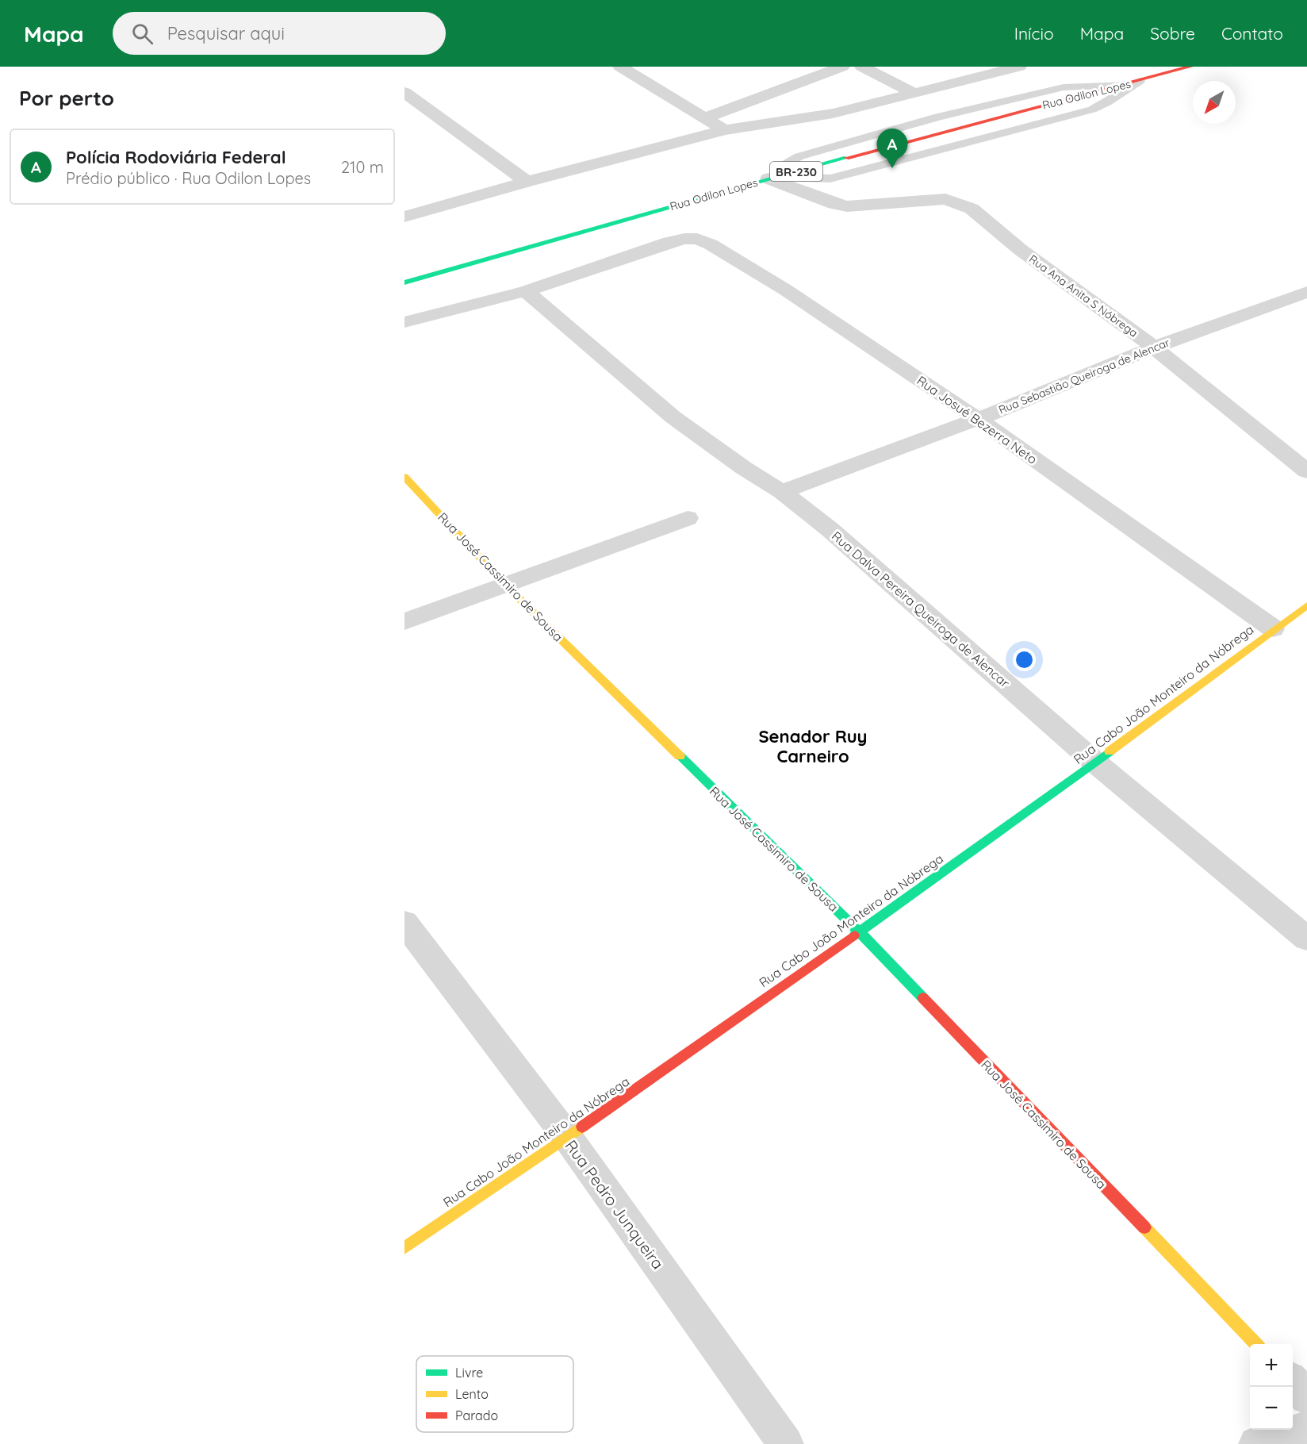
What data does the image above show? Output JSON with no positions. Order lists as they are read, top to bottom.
{
  "streets": {
    "main road": [
      "Rua Odilon Lopes",
      "BR-230",
      "Rua José Cassimiro de Sousa",
      "Rua Cabo João Monteiro da Nóbrega"
    ],
    "street": [
      "Rua Ana Anita S Nóbrega",
      "Rua Sebastião Queiroga de Alencar",
      "Rua Josué Bezerra Neto",
      "Rua Dalva Pereira Queiroga de Alencar",
      "Rua Pedro Junqueira"
    ]
  },
  "crossings": [
    ["Rua Odilon Lopes", "Rua Ana Anita S Nóbrega"],
    ["Rua Ana Anita S Nóbrega", "Rua Sebastião Queiroga de Alencar"],
    ["Rua Sebastião Queiroga de Alencar", "Rua Josué Bezerra Neto"],
    ["Rua Sebastião Queiroga de Alencar", "Rua Dalva Pereira Queiroga de Alencar"],
    ["Rua Josué Bezerra Neto", "Rua Dalva Pereira Queiroga de Alencar"],
    ["Rua Josué Bezerra Neto", "Rua Cabo João Monteiro da Nóbrega"],
    ["Rua José Cassimiro de Sousa", "Rua Cabo João Monteiro da Nóbrega"],
    ["Rua Dalva Pereira Queiroga de Alencar", "Rua Cabo João Monteiro da Nóbrega"],
    ["Rua Cabo João Monteiro da Nóbrega", "Rua Pedro Junqueira"]
  ],
  "districts": ["Senador Ruy Carneiro"],
  "legend": ["Livre", "Lento", "Parado"],
  "north": "bottom left",
  "page": {
    "header": "Mapa",
    "search": "Pesquisar aqui",
    "nav": [
      "Início",
      "Mapa",
      "Sobre",
      "Contato"
    ],
    "heading": "Por perto",
    "list": [
      {
        "mark": "A",
        "name": "Polícia Rodoviária Federal",
        "note": "Prédio público · Rua Odilon Lopes",
        "value": "210 m"
      }
    ],
    "pins": "A",
    "map_buttons": ["+", "−"]
  }
}
